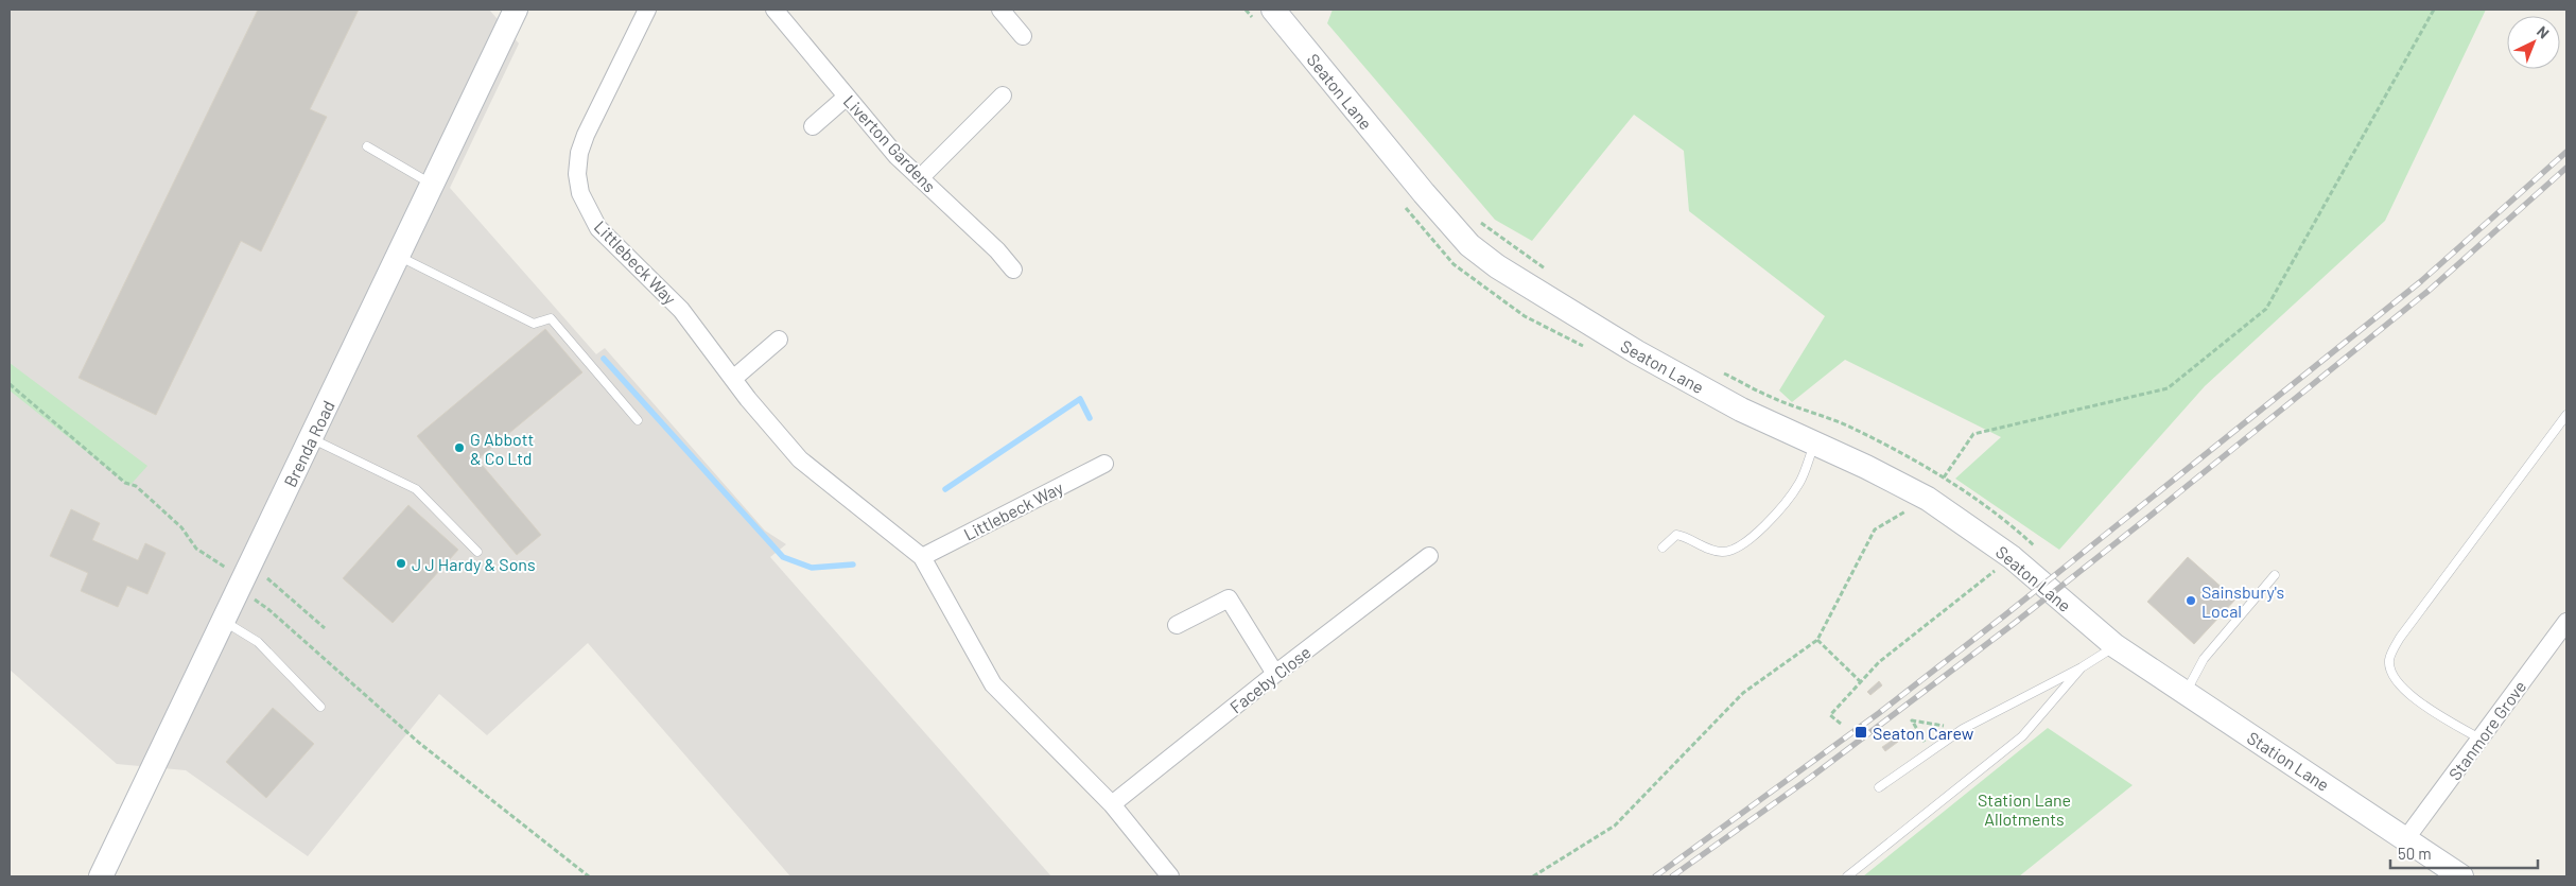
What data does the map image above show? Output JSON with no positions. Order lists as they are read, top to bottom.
{
  "streets": {
    "main road": ["Seaton Lane", "Brenda Road", "Station Lane"],
    "street": [
      "Liverton Gardens",
      "Littlebeck Way",
      "Faceby Close",
      "Stanmore Grove"
    ]
  },
  "crossings": [
    ["Seaton Lane", "Station Lane"],
    ["Stanmore Grove", "Station Lane"]
  ],
  "parks": ["Station Lane Allotments"],
  "places": {
    "other": ["G Abbott & Co Ltd", "J J Hardy & Sons", "Sainsbury's Local"],
    "transit": ["Seaton Carew"]
  },
  "scale_bar": "50 m",
  "north": "top right"
}
